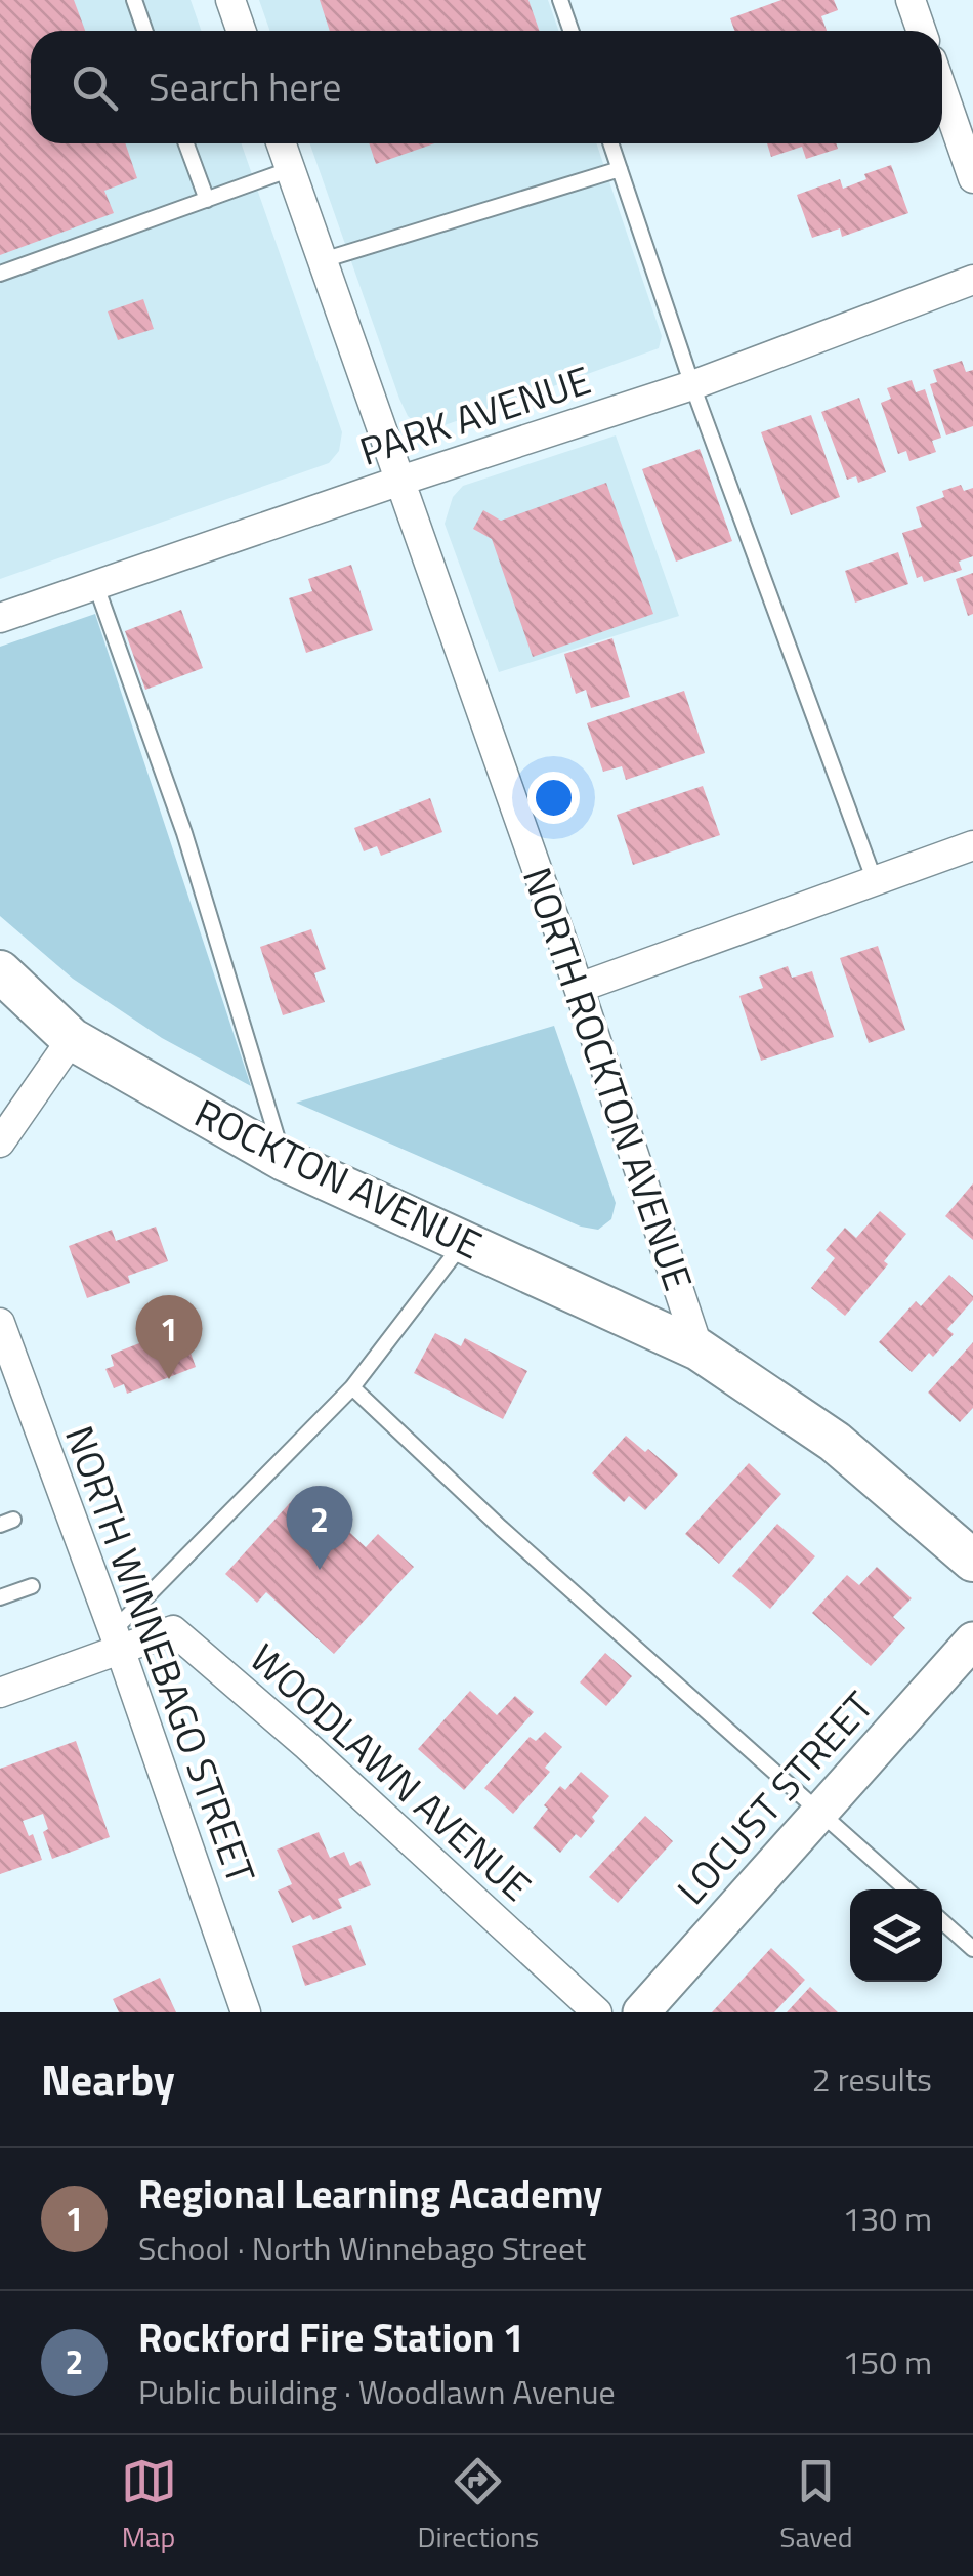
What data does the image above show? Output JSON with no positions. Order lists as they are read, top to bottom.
{
  "streets": {
    "main road": ["ROCKTON AVENUE"],
    "street": [
      "PARK AVENUE",
      "NORTH ROCKTON AVENUE",
      "NORTH WINNEBAGO STREET",
      "WOODLAWN AVENUE",
      "LOCUST STREET"
    ]
  },
  "crossings": [
    ["PARK AVENUE", "NORTH ROCKTON AVENUE"],
    ["NORTH ROCKTON AVENUE", "ROCKTON AVENUE"],
    ["NORTH WINNEBAGO STREET", "WOODLAWN AVENUE"]
  ],
  "page": {
    "search": "Search here",
    "pins": ["1", "2"],
    "heading": ["Nearby", "2 results"],
    "list": [
      {
        "mark": "1",
        "name": "Regional Learning Academy",
        "note": "School · North Winnebago Street",
        "value": "130 m"
      },
      {
        "mark": "2",
        "name": "Rockford Fire Station 1",
        "note": "Public building · Woodlawn Avenue",
        "value": "150 m"
      }
    ],
    "nav": ["Map", "Directions", "Saved"]
  }
}
